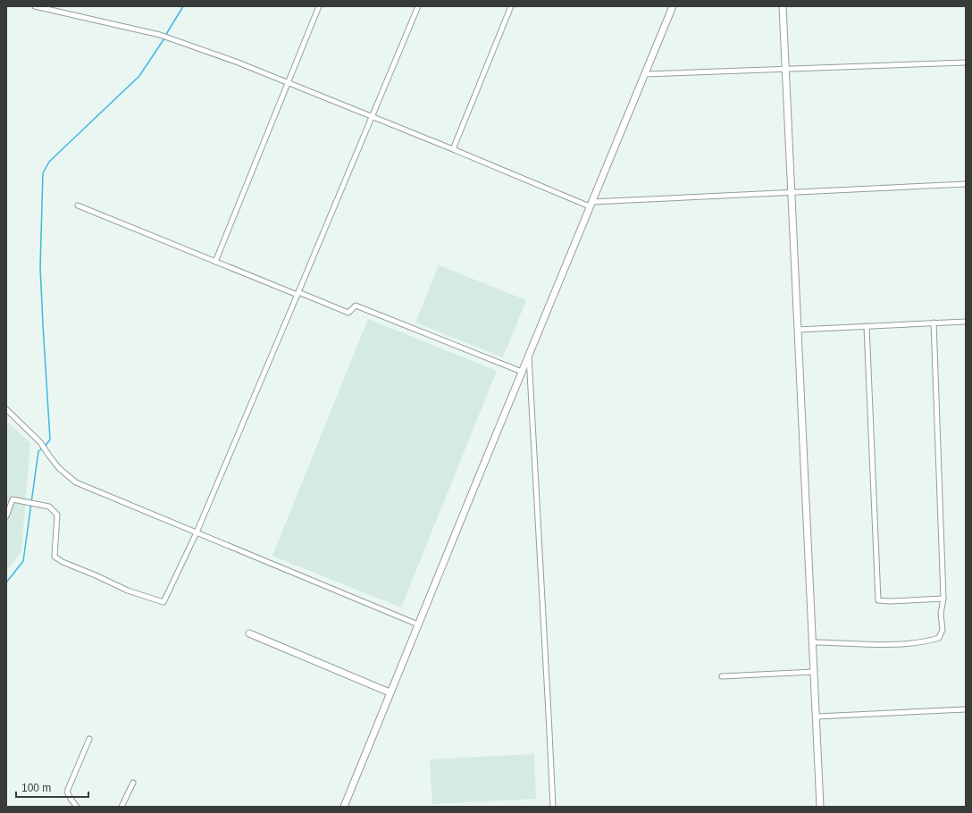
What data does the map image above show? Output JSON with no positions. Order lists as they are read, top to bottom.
{
  "scale_bar": "100 m"
}
